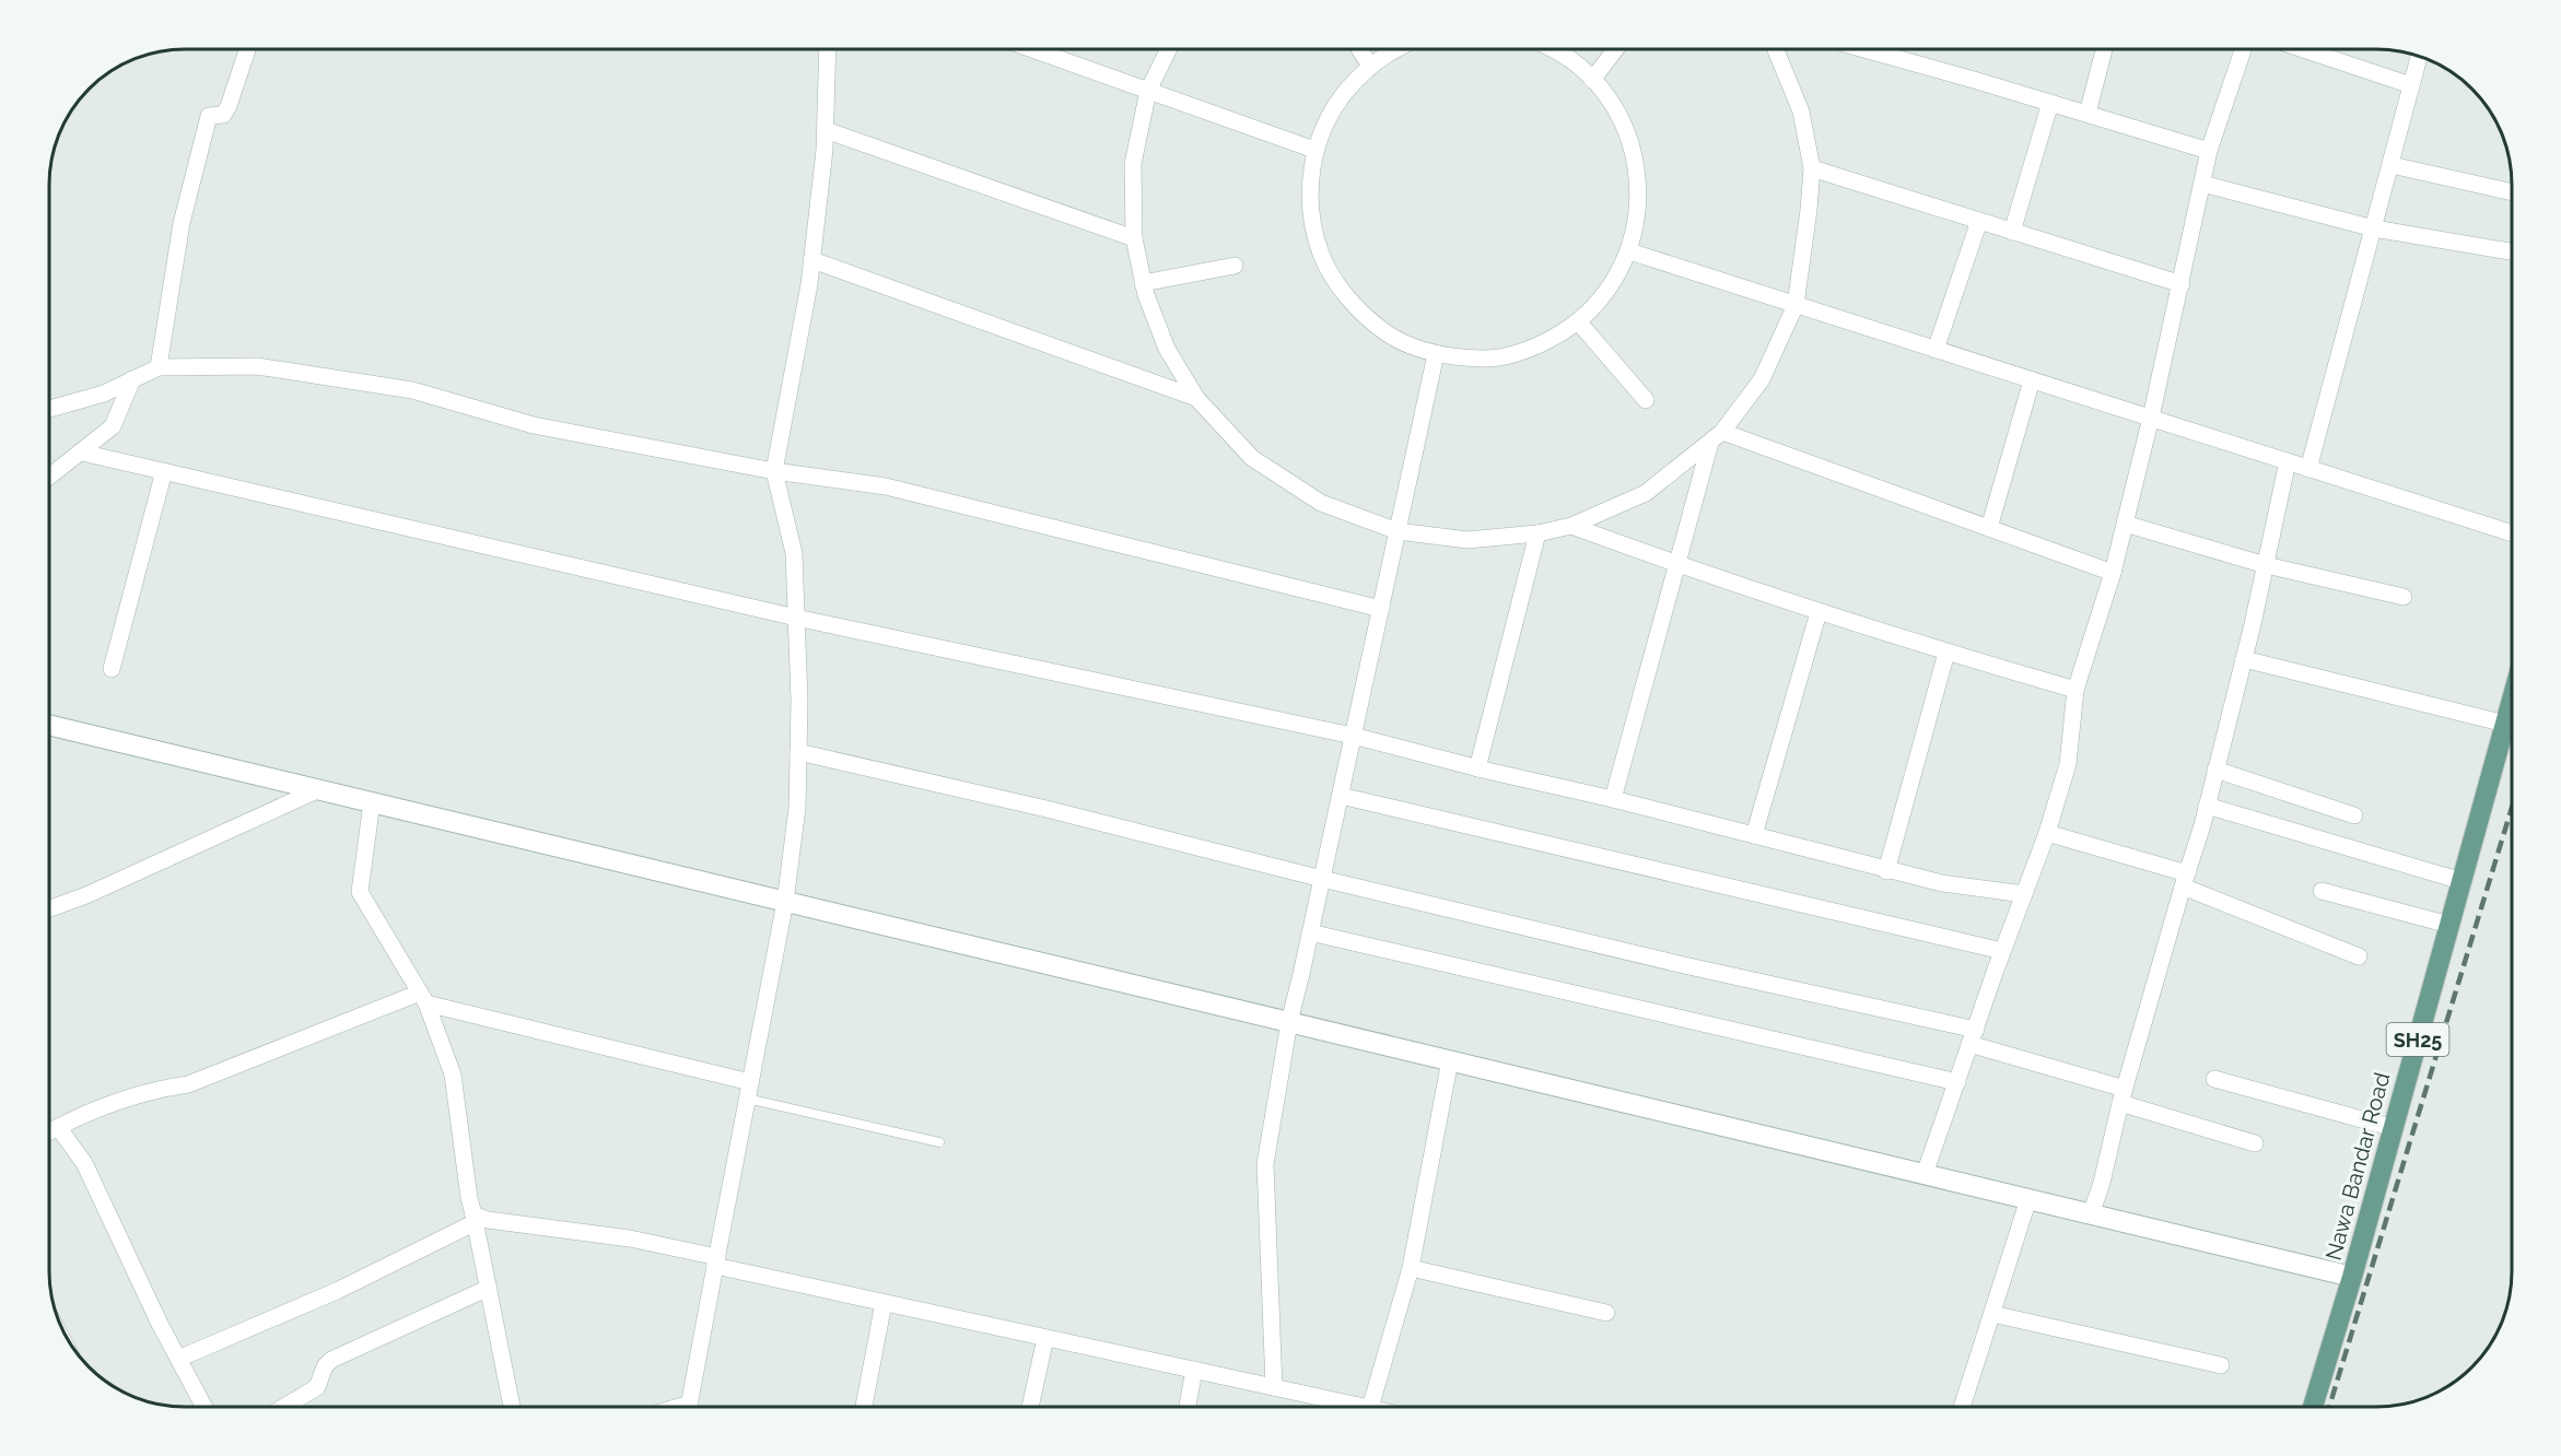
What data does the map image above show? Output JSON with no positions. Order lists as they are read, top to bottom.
{
  "streets": {
    "main road": ["SH25", "Nawa Bandar Road"]
  }
}
